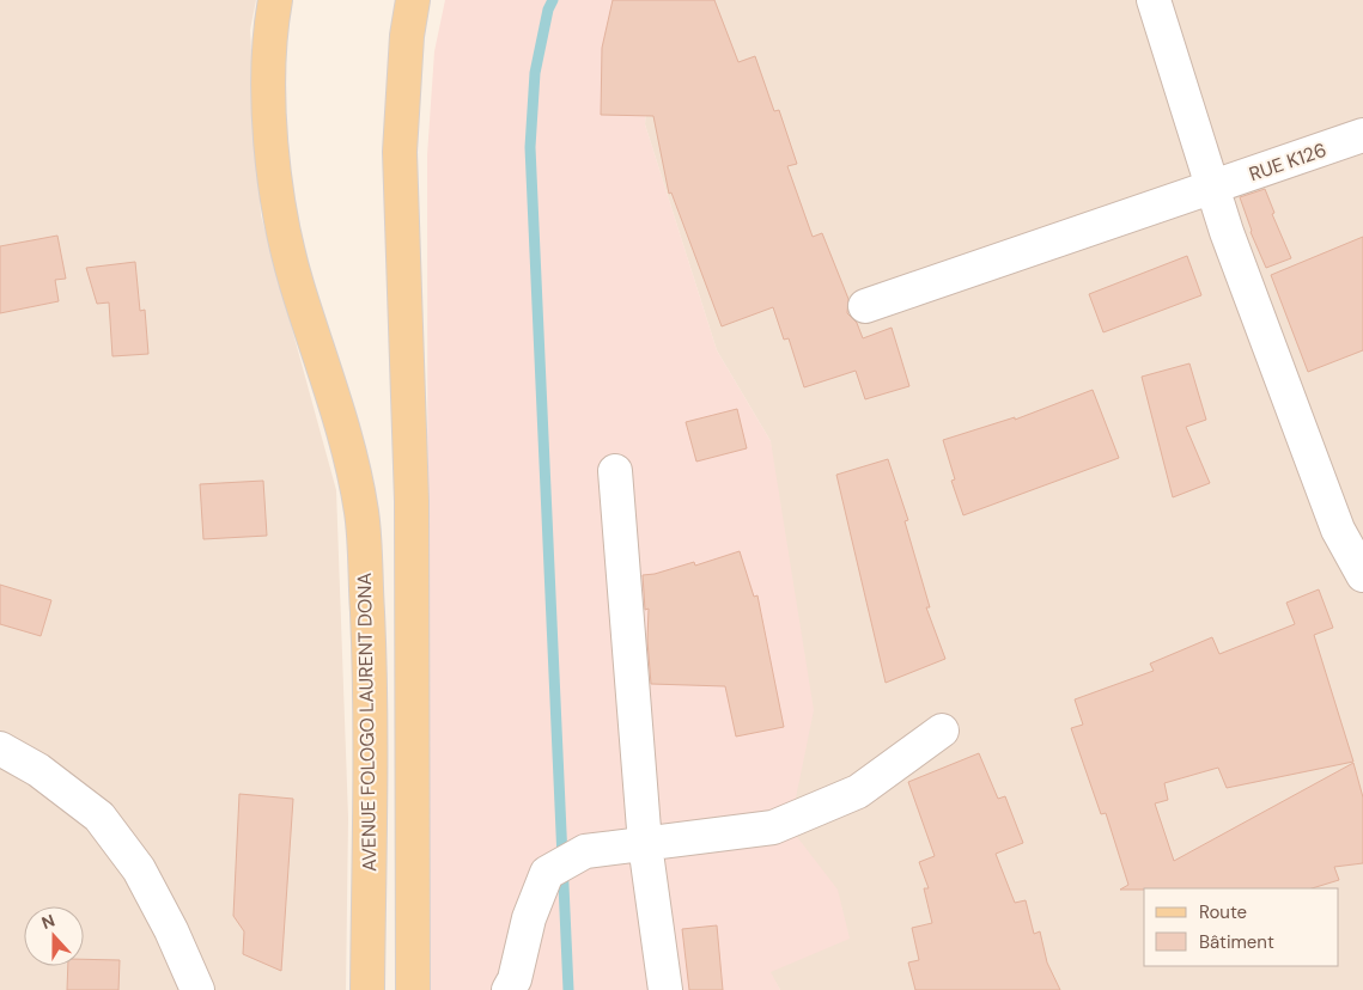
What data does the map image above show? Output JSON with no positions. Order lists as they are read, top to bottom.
{
  "streets": {
    "main road": ["AVENUE FOLOGO LAURENT DONA"],
    "street": ["RUE K126"]
  },
  "legend": ["Route", "Bâtiment"],
  "north": "top"
}
